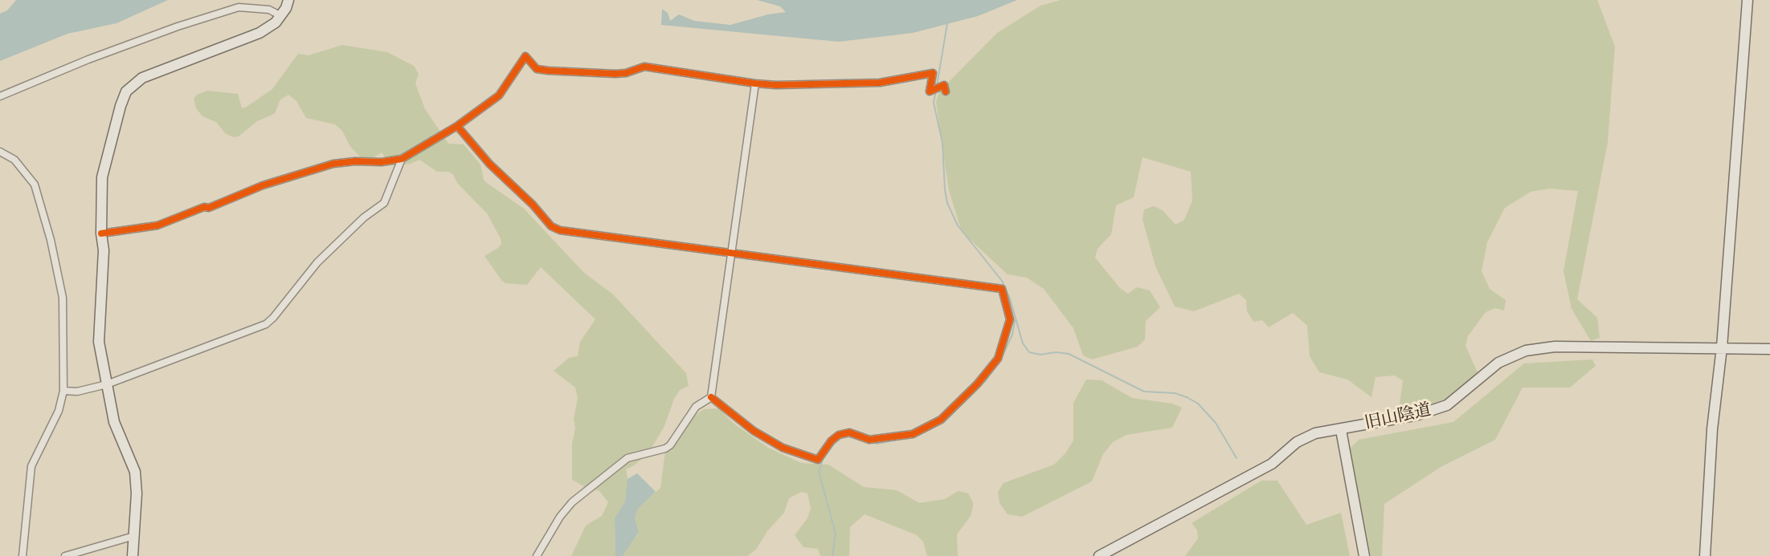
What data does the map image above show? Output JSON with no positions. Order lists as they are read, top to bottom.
{
  "streets": {
    "street": ["旧山陰道"]
  }
}
